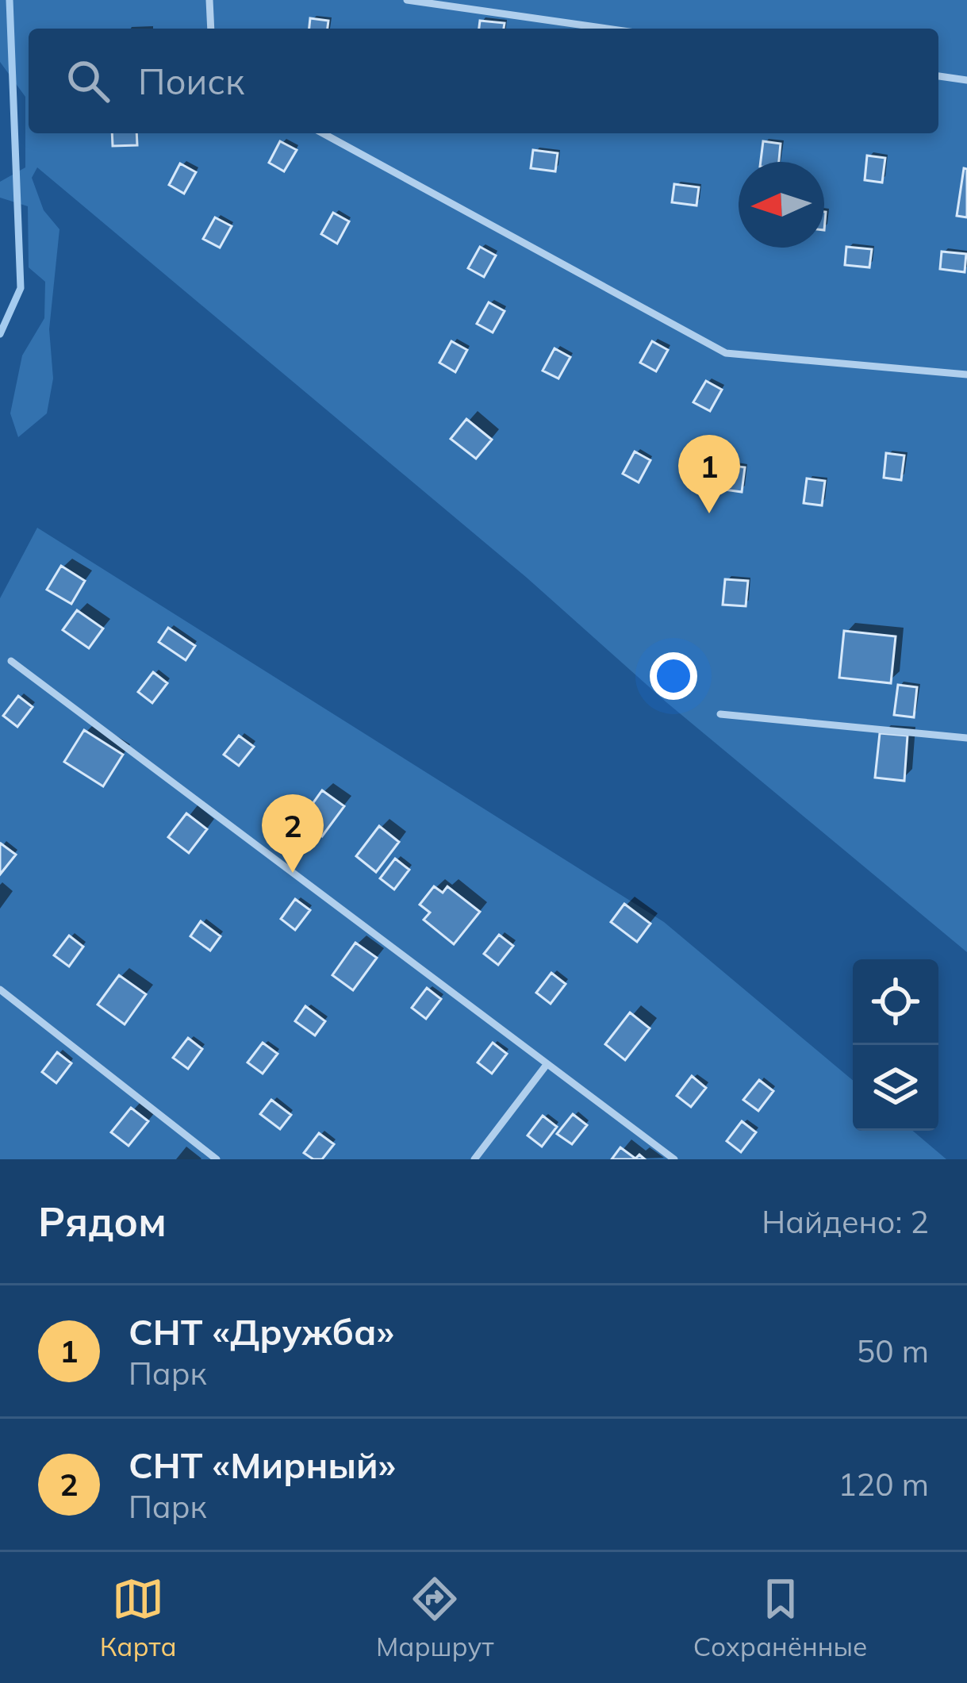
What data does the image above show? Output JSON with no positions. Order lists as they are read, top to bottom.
{
  "north": "left",
  "page": {
    "search": "Поиск",
    "pins": ["1", "2"],
    "heading": ["Рядом", "Найдено: 2"],
    "list": [
      {
        "mark": "1",
        "name": "СНТ «Дружба»",
        "note": "Парк",
        "value": "50 m"
      },
      {
        "mark": "2",
        "name": "СНТ «Мирный»",
        "note": "Парк",
        "value": "120 m"
      }
    ],
    "nav": ["Карта", "Маршрут", "Сохранённые"]
  }
}
